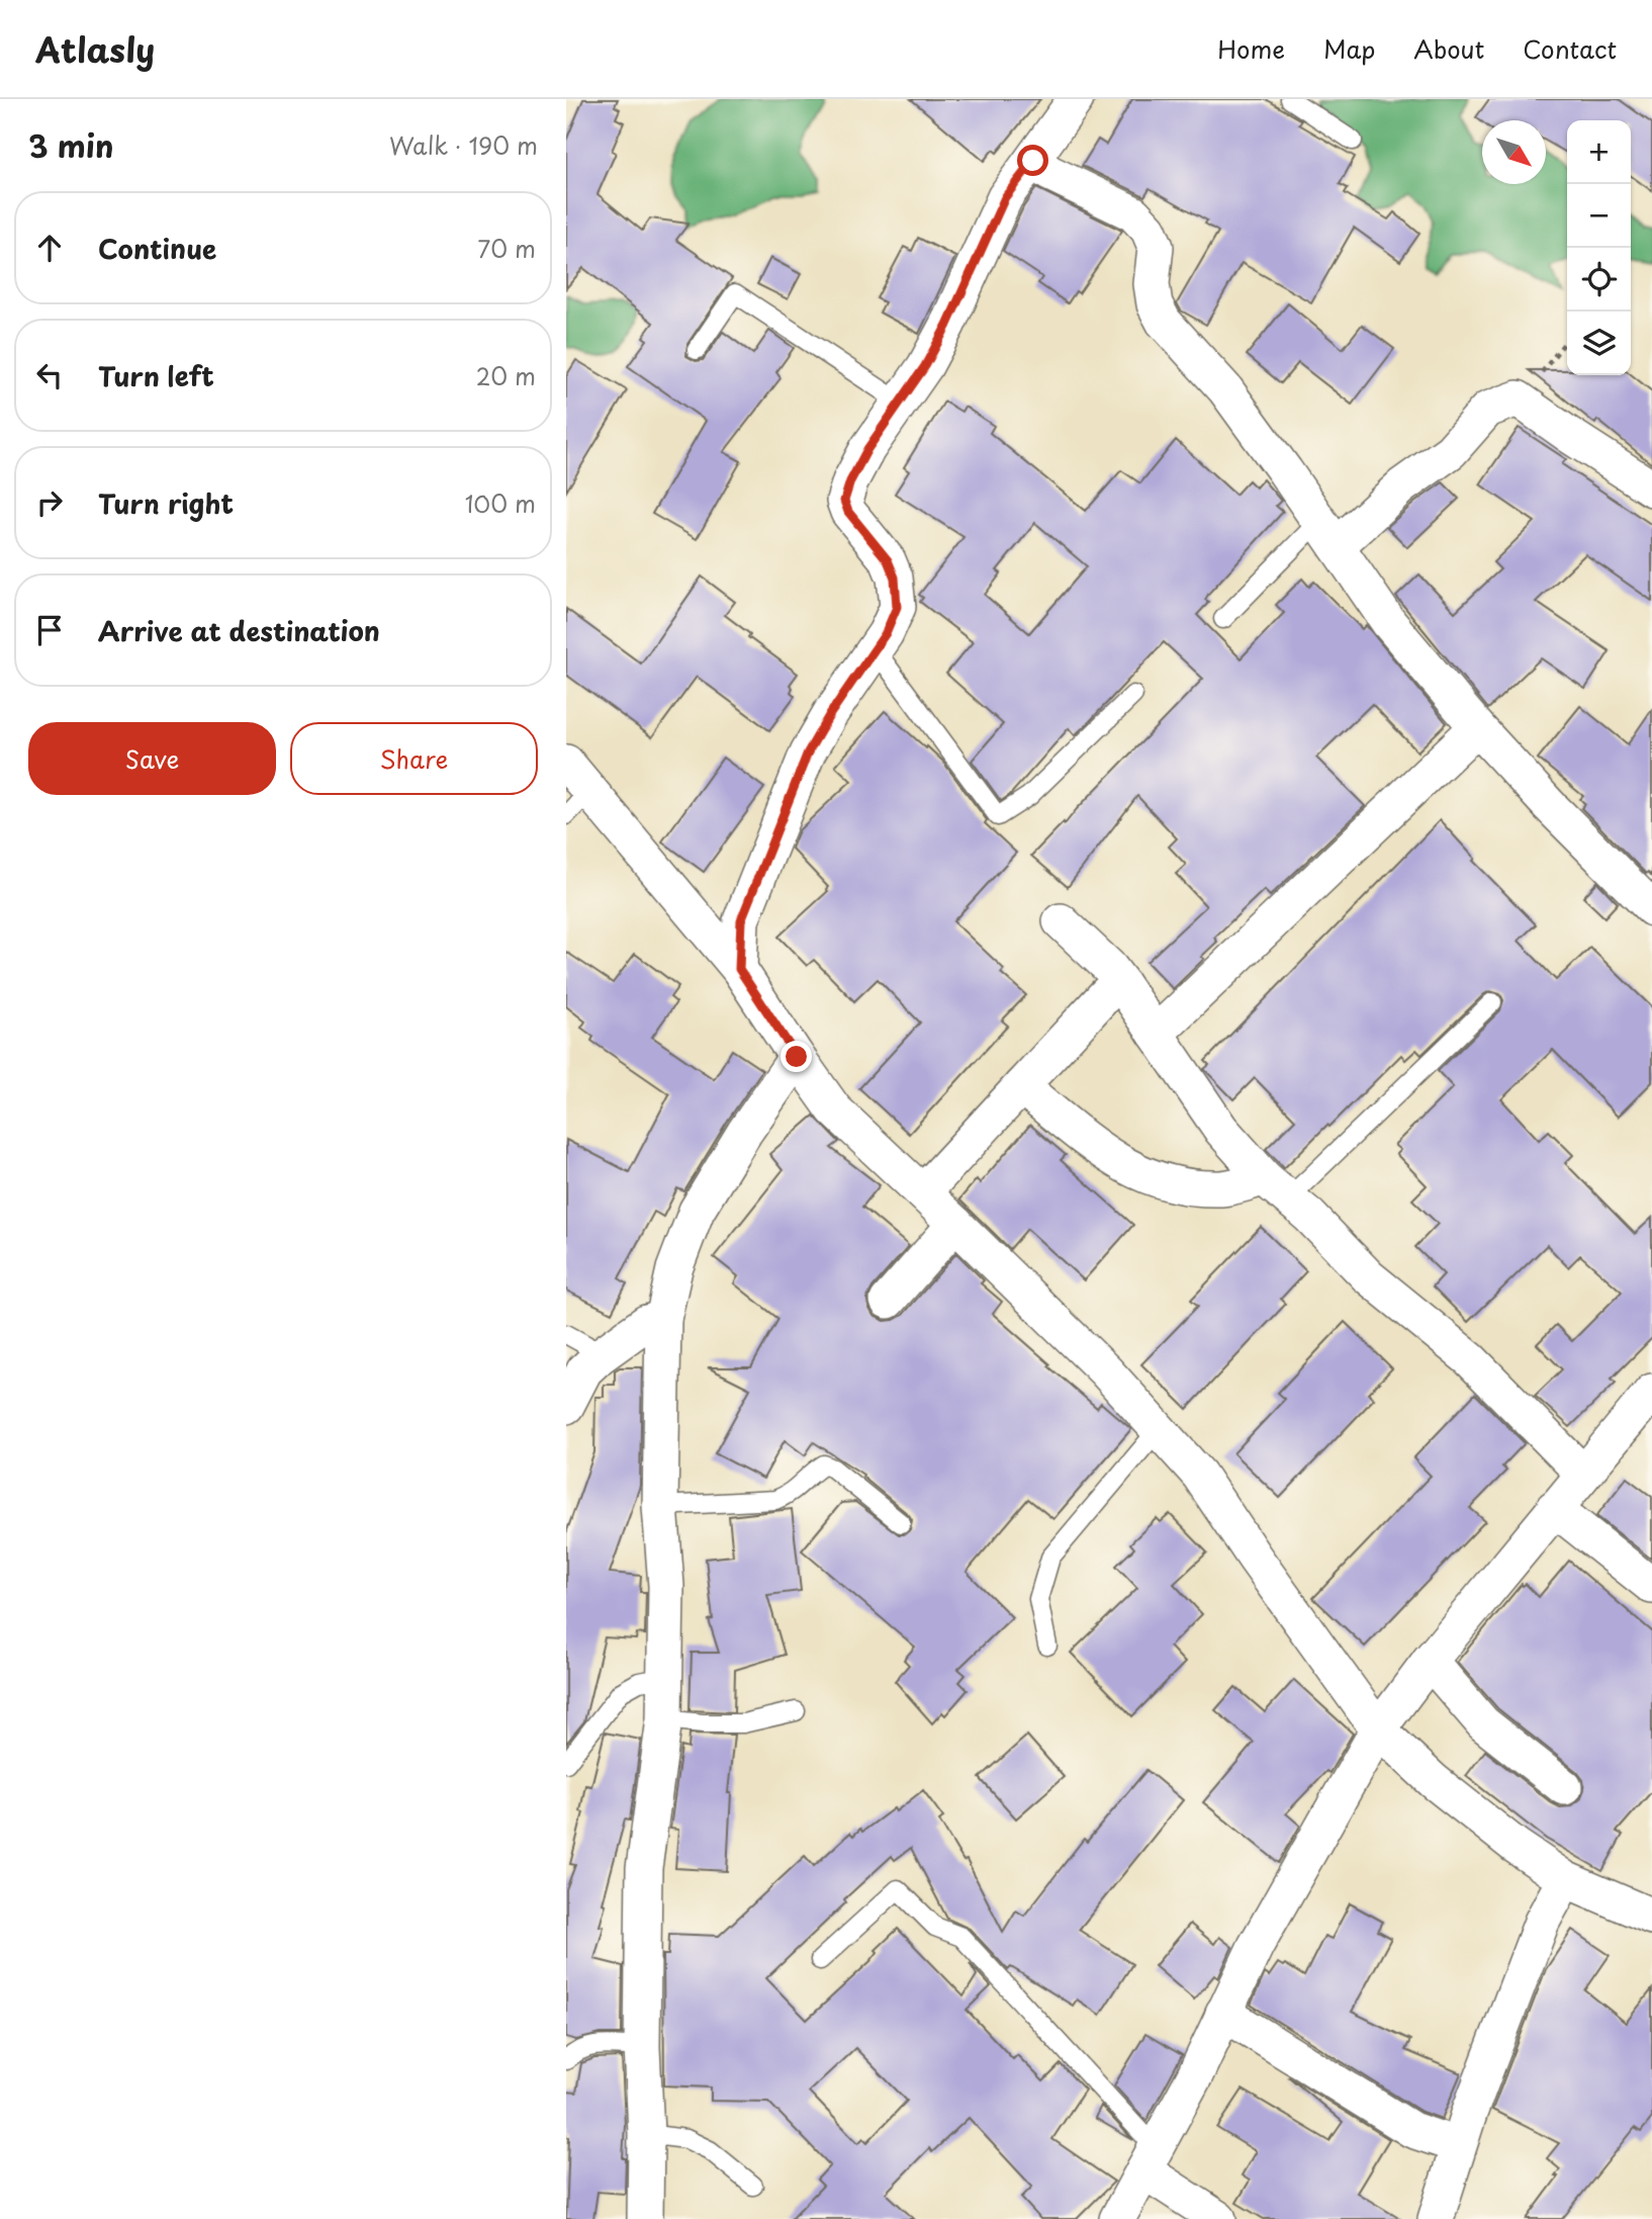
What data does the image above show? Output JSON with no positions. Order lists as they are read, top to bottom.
{
  "north": "bottom right",
  "page": {
    "header": "Atlasly",
    "nav": [
      "Home",
      "Map",
      "About",
      "Contact"
    ],
    "heading": ["3 min", "Walk · 190 m"],
    "map_buttons": ["+", "−"],
    "list": [
      ["Continue", "70 m"],
      ["Turn left", "20 m"],
      ["Turn right", "100 m"],
      "Arrive at destination"
    ],
    "buttons": ["Save", "Share"]
  }
}
